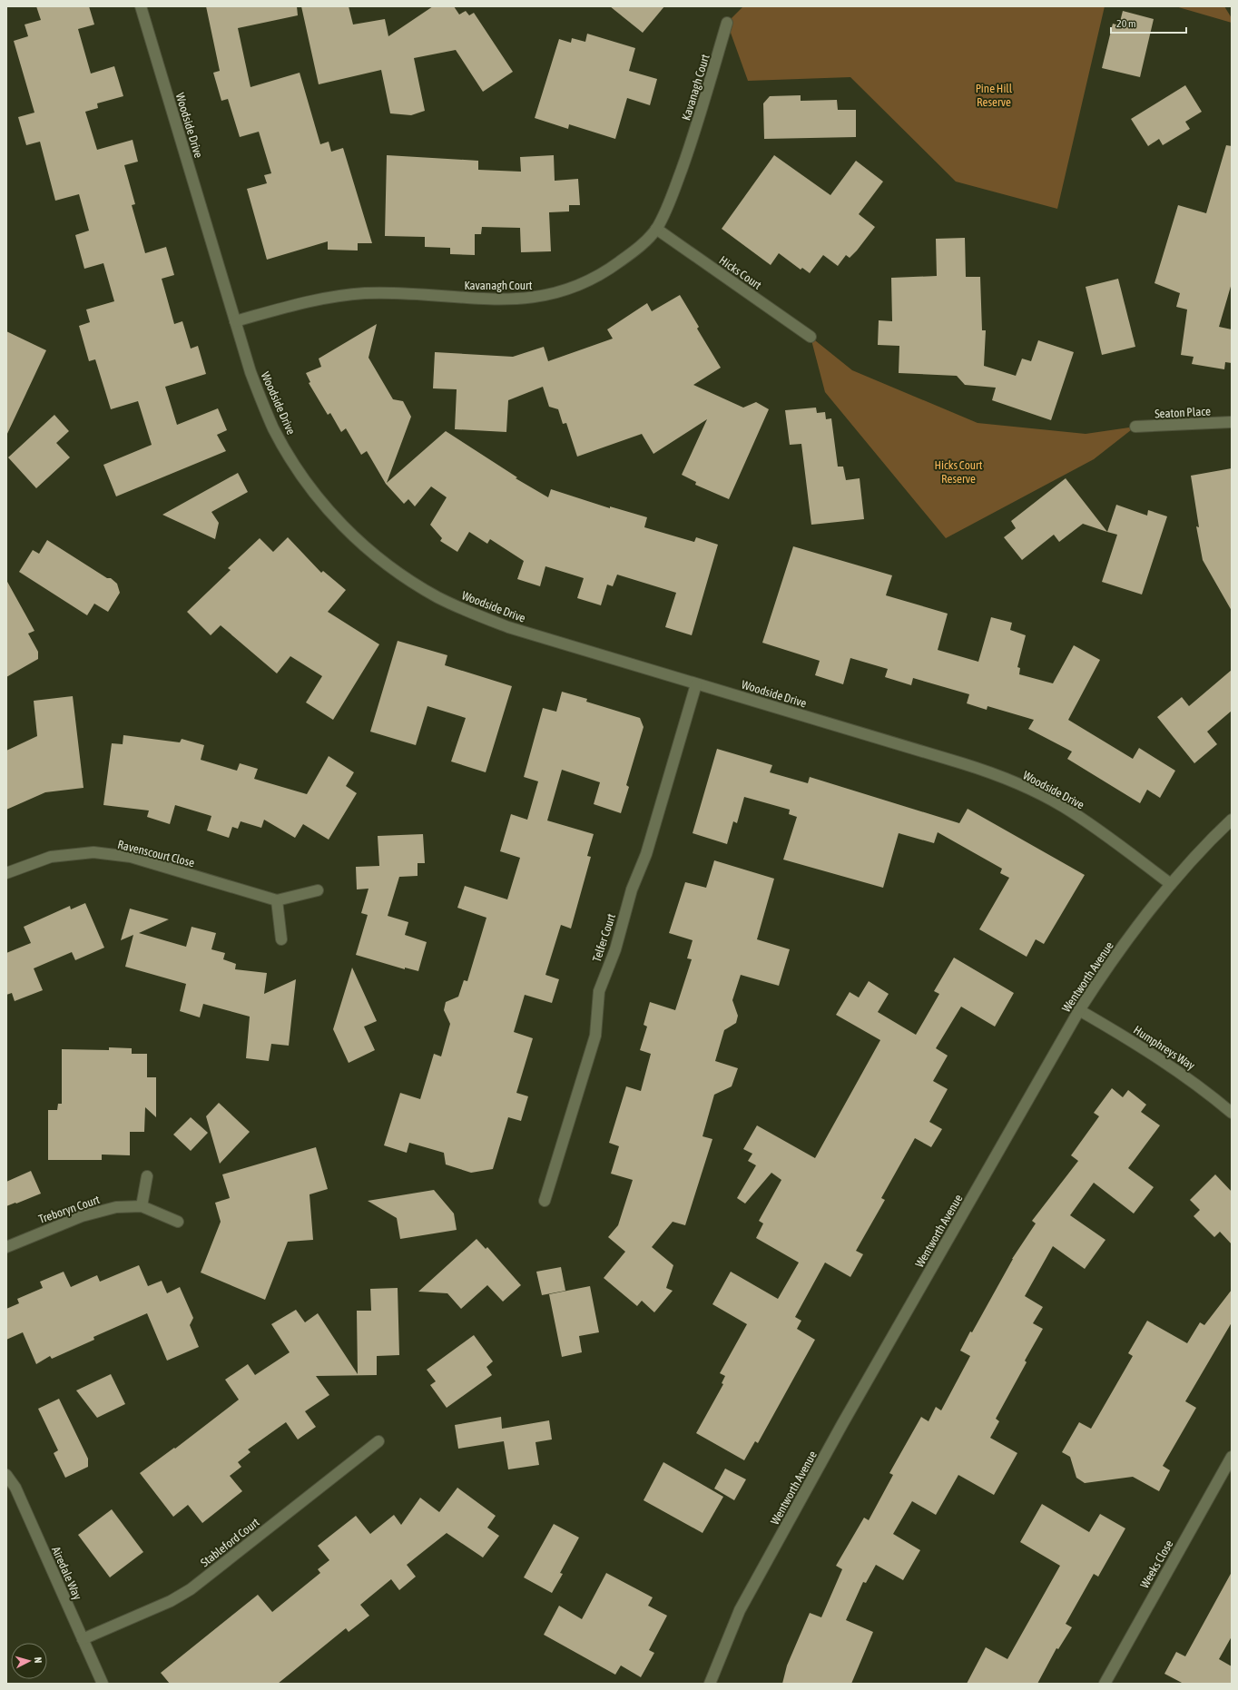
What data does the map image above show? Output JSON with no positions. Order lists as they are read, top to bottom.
{
  "streets": {
    "street": [
      "Kavanagh Court",
      "Woodside Drive",
      "Hicks Court",
      "Seaton Place",
      "Ravenscourt Close",
      "Telfer Court",
      "Wentworth Avenue",
      "Humphreys Way",
      "Treboryn Court",
      "Stableford Court",
      "Weeks Close",
      "Airedale Way"
    ]
  },
  "crossings": [
    ["Kavanagh Court", "Woodside Drive"],
    ["Kavanagh Court", "Hicks Court"],
    ["Woodside Drive", "Telfer Court"],
    ["Woodside Drive", "Wentworth Avenue"],
    ["Wentworth Avenue", "Humphreys Way"],
    ["Stableford Court", "Airedale Way"]
  ],
  "parks": ["Pine Hill Reserve", "Hicks Court Reserve"],
  "scale_bar": "20 m",
  "north": "right"
}
